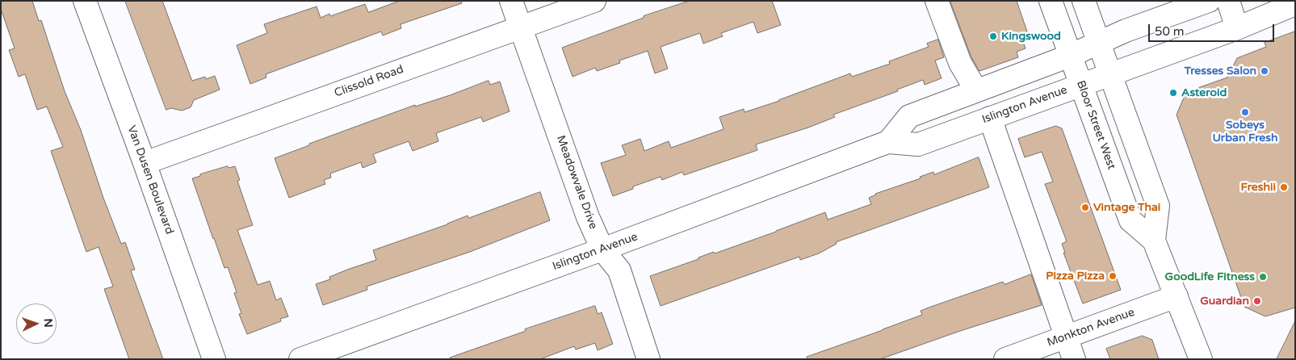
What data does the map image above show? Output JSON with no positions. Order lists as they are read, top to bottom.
{
  "streets": {
    "main road": [
      "Clissold Road",
      "Islington Avenue",
      "Bloor Street West",
      "Van Dusen Boulevard",
      "Meadowvale Drive",
      "Monkton Avenue"
    ]
  },
  "crossings": [
    ["Clissold Road", "Van Dusen Boulevard"],
    ["Clissold Road", "Meadowvale Drive"],
    ["Islington Avenue", "Bloor Street West"],
    ["Islington Avenue", "Meadowvale Drive"],
    ["Bloor Street West", "Monkton Avenue"]
  ],
  "places": [
    "Kingswood",
    "Tresses Salon",
    "Asteroid",
    "Sobeys Urban Fresh",
    "Freshii",
    "Vintage Thai",
    "Pizza Pizza",
    "GoodLife Fitness",
    "Guardian"
  ],
  "scale_bar": "50 m",
  "north": "right"
}
